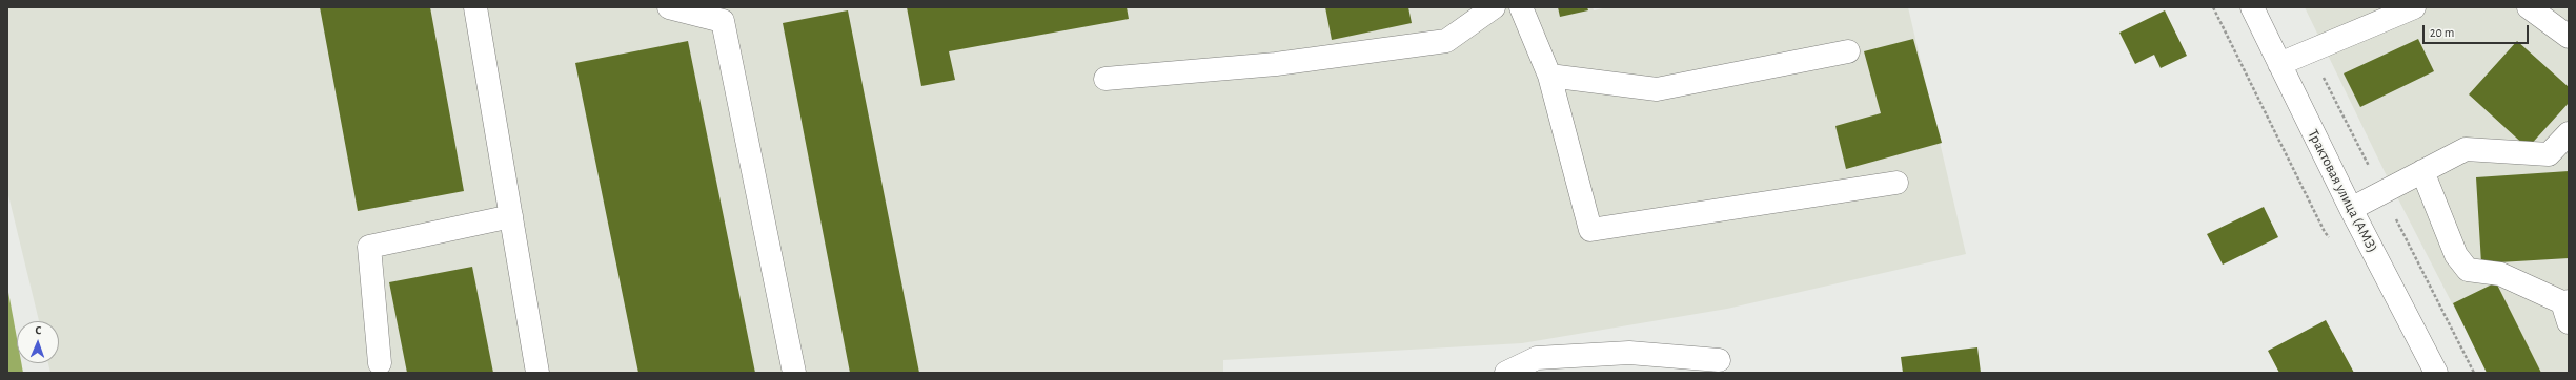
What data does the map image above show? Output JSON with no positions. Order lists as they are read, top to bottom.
{
  "streets": {
    "street": ["Трактовая улица (АМЗ)"]
  },
  "scale_bar": "20 m",
  "north": "top"
}
